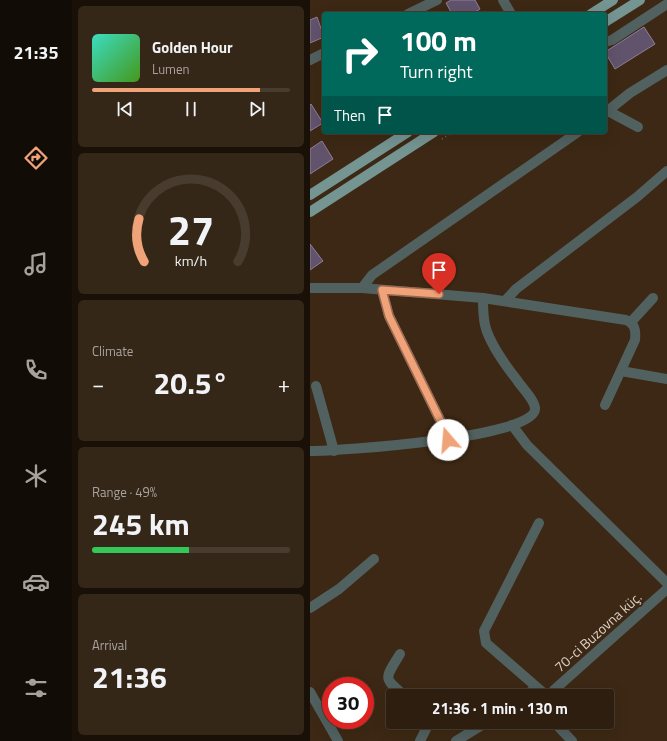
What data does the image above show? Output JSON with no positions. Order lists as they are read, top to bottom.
{
  "streets": {
    "street": ["70-ci Buzovna küç."]
  },
  "page": {
    "tabs": "21:35",
    "turn": ["100 m", "Turn right"],
    "song": ["Golden Hour", "Lumen"],
    "then": "Then",
    "tile": [
      "Climate",
      ["Range · 49%", "245 km"],
      ["Arrival", "21:36"]
    ],
    "heat": ["−", "20.5°", "+"],
    "limit": "30",
    "trip": "21:36 · 1 min · 130 m",
    "gauge": ["27", "km/h"]
  }
}
